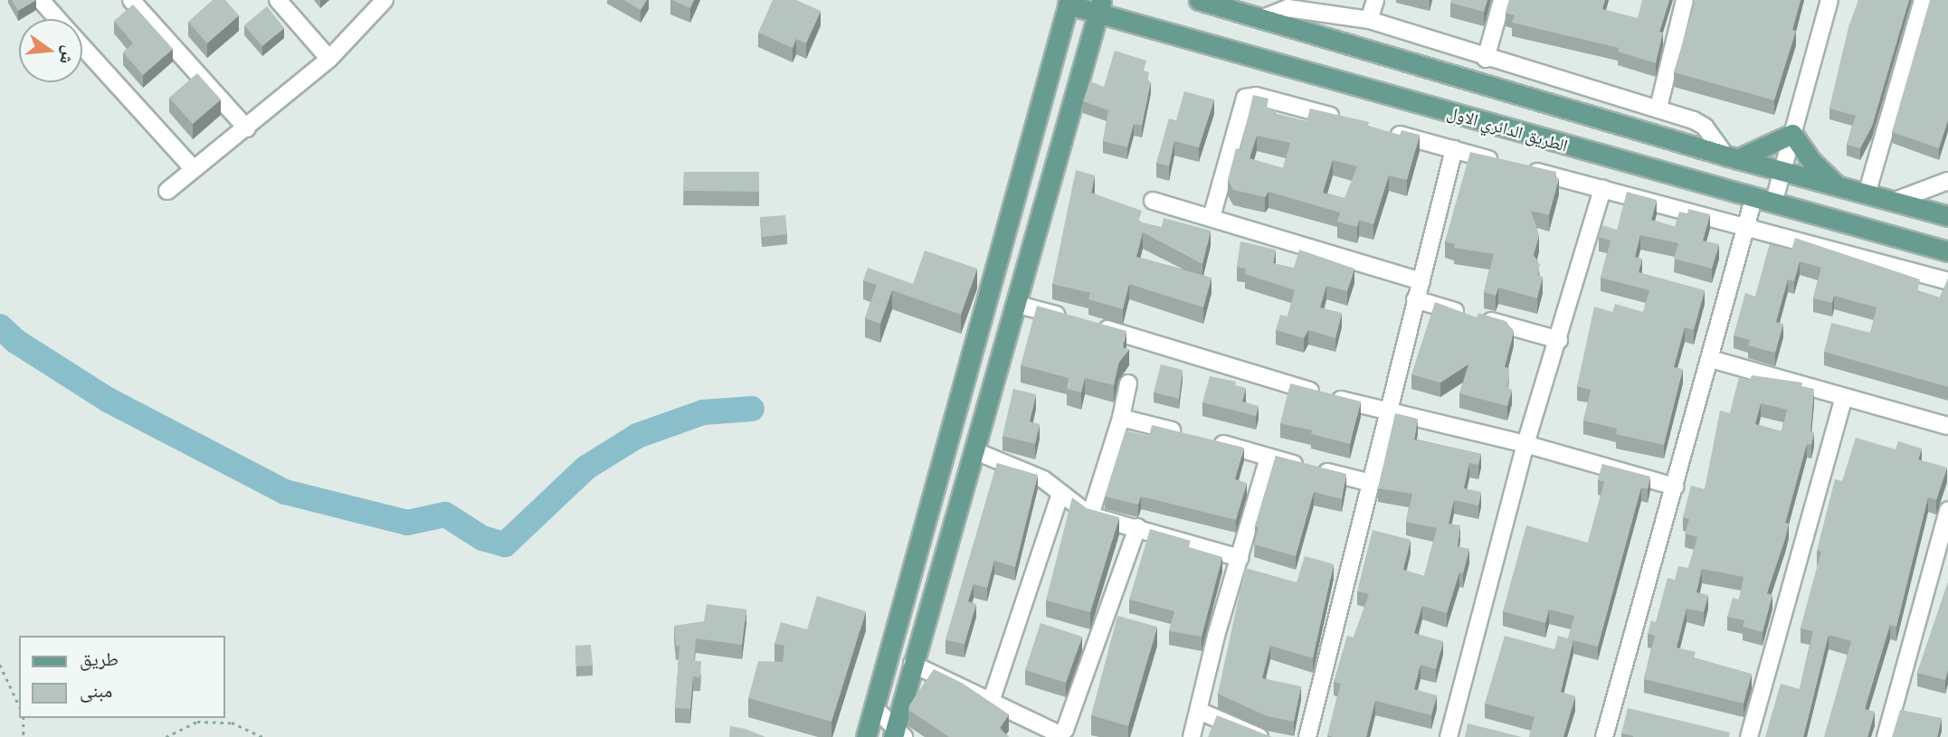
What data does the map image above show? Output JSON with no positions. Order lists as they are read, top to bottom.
{
  "streets": {
    "main road": ["الطريق الدائري الاول"]
  },
  "legend": ["طريق", "مبنى"],
  "north": "right"
}
